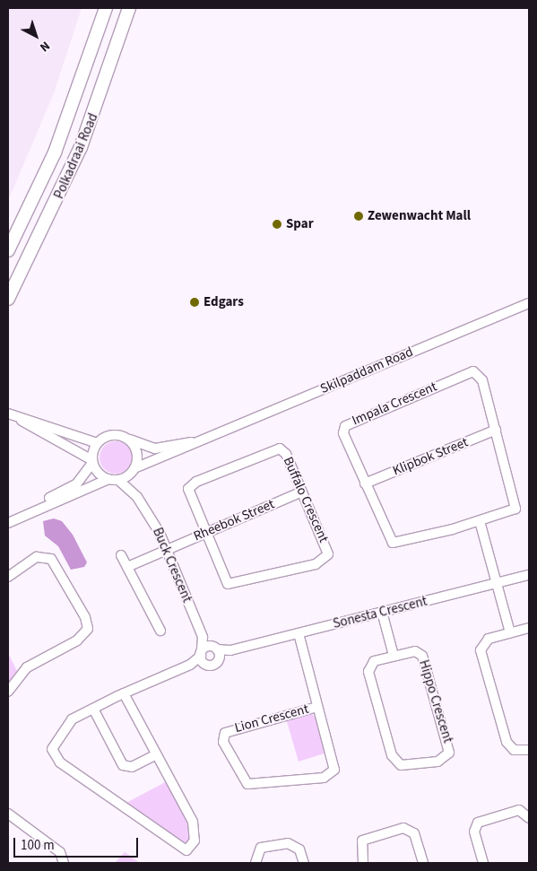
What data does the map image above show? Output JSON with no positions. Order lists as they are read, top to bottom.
{
  "streets": {
    "main road": ["Polkadraai Road"],
    "street": [
      "Skilpaddam Road",
      "Impala Crescent",
      "Klipbok Street",
      "Buffalo Crescent",
      "Rheebok Street",
      "Buck Crescent",
      "Sonesta Crescent",
      "Hippo Crescent",
      "Lion Crescent"
    ]
  },
  "crossings": [
    ["Impala Crescent", "Klipbok Street"],
    ["Buffalo Crescent", "Rheebok Street"],
    ["Rheebok Street", "Buck Crescent"],
    ["Buck Crescent", "Sonesta Crescent"],
    ["Sonesta Crescent", "Lion Crescent"]
  ],
  "places": ["Zewenwacht Mall", "Spar", "Edgars"],
  "scale_bar": "100 m",
  "north": "bottom right"
}
